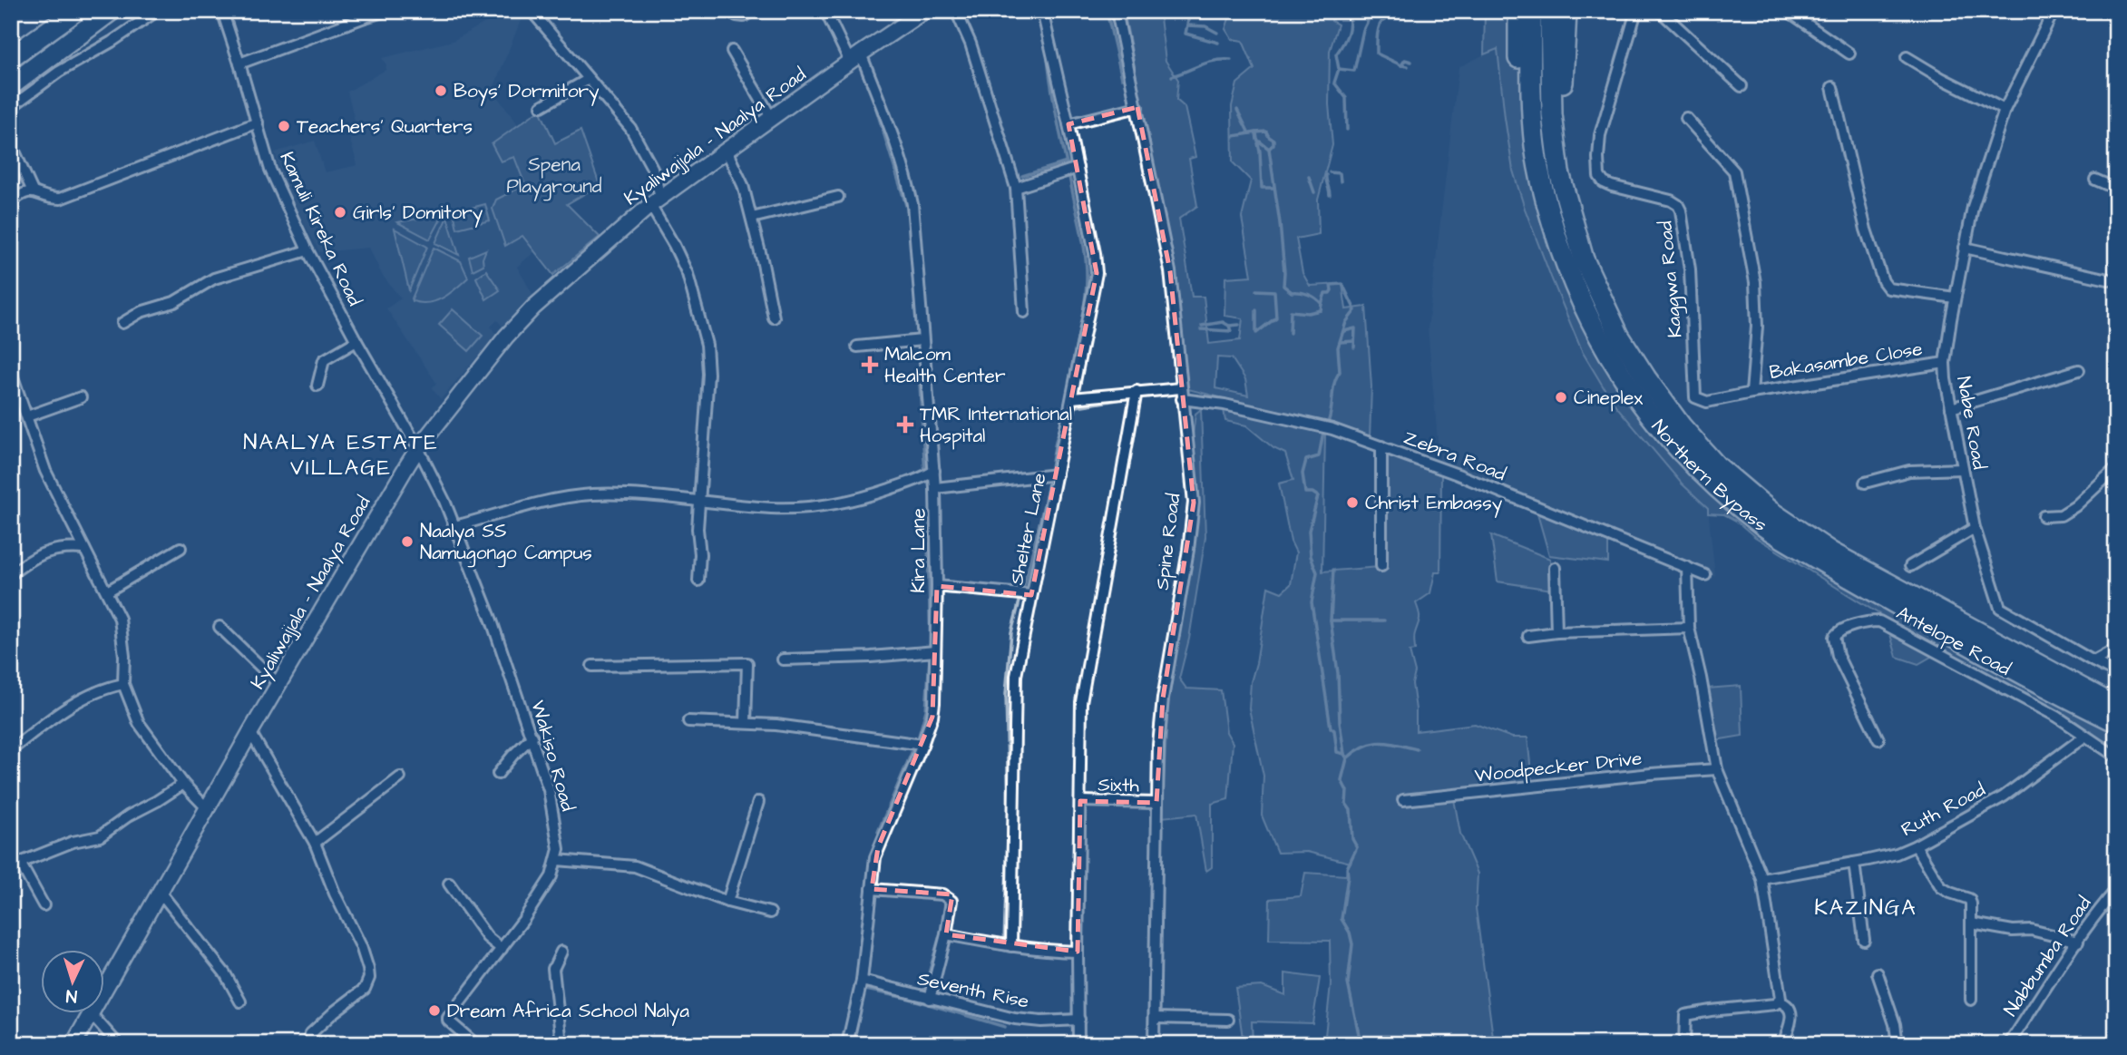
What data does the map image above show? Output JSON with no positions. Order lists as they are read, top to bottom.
{
  "streets": {
    "highway": ["Northern Bypass"],
    "main road": ["Kyaliwajjala - Naalya Road"],
    "street": [
      "Kamuli Kireka Road",
      "Kaggwa Road",
      "Bakasambe Close",
      "Nabe Road",
      "Zebra Road",
      "Shelter Lane",
      "Spine Road",
      "Kira Lane",
      "Antelope Road",
      "Wakiso Road",
      "Woodpecker Drive",
      "Sixth",
      "Ruth Road",
      "Nabbumba Road",
      "Seventh Rise"
    ]
  },
  "crossings": [
    ["Kyaliwajjala - Naalya Road", "Kamuli Kireka Road"],
    ["Kyaliwajjala - Naalya Road", "Kira Lane"],
    ["Kyaliwajjala - Naalya Road", "Wakiso Road"],
    ["Kamuli Kireka Road", "Wakiso Road"],
    ["Kaggwa Road", "Bakasambe Close"],
    ["Bakasambe Close", "Nabe Road"],
    ["Zebra Road", "Spine Road"],
    ["Spine Road", "Sixth"],
    ["Kira Lane", "Seventh Rise"],
    ["Antelope Road", "Ruth Road"]
  ],
  "districts": ["NAALYA ESTATE VILLAGE", "KAZINGA"],
  "parks": ["Spena Playground"],
  "places": {
    "other": [
      "Boys' Dormitory",
      "Teachers' Quarters",
      "Girls' Domitory",
      "Cineplex",
      "Christ Embassy",
      "Naalya SS Namugongo Campus",
      "Dream Africa School Nalya"
    ],
    "health": ["Malcom Health Center", "TMR International Hospital"]
  },
  "north": "bottom"
}
